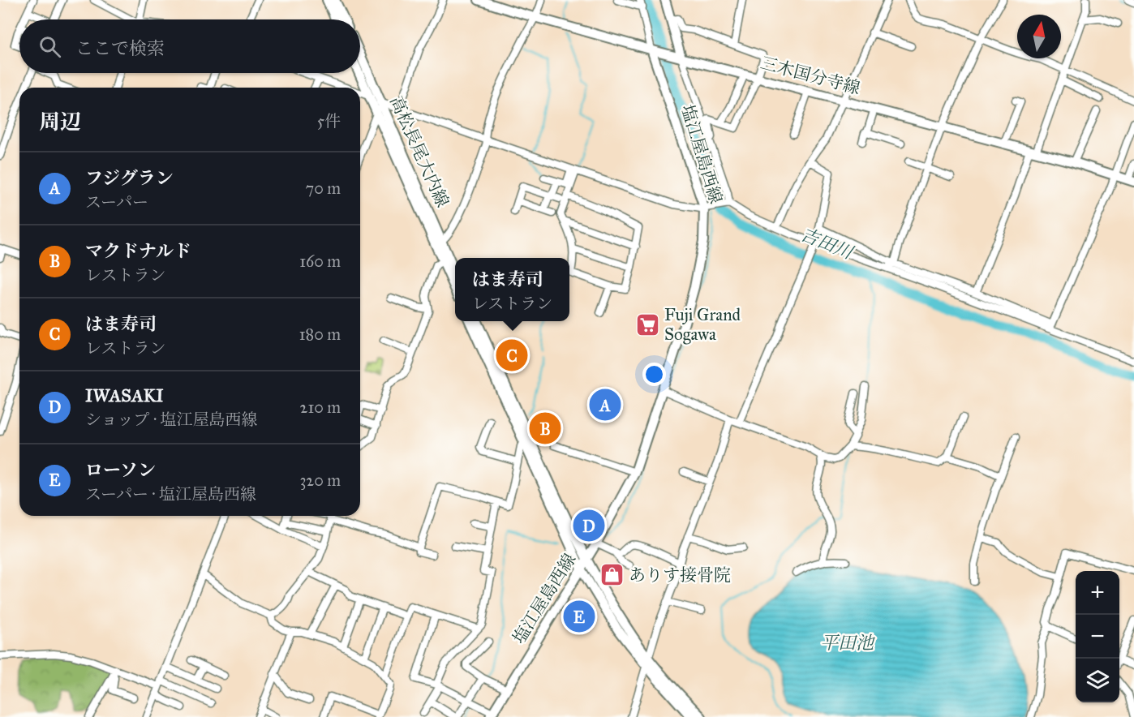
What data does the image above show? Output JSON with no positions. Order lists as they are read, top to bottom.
{
  "streets": {
    "main road": ["三木国分寺線", "高松長尾大内線", "塩江屋島西線"]
  },
  "crossings": [
    ["三木国分寺線", "塩江屋島西線"]
  ],
  "water": ["吉田川", "平田池"],
  "places": {
    "supermarket": ["Fuji Grand Sogawa"],
    "shop": ["ありす接骨院"]
  },
  "north": "top",
  "page": {
    "search": "ここで検索",
    "heading": ["周辺", "5件"],
    "list": [
      {
        "mark": "A",
        "name": "フジグラン",
        "note": "スーパー",
        "value": "70 m"
      },
      {
        "mark": "B",
        "name": "マクドナルド",
        "note": "レストラン",
        "value": "160 m"
      },
      {
        "mark": "C",
        "name": "はま寿司",
        "note": "レストラン",
        "value": "180 m"
      },
      {
        "mark": "D",
        "name": "IWASAKI",
        "note": "ショップ · 塩江屋島西線",
        "value": "210 m"
      },
      {
        "mark": "E",
        "name": "ローソン",
        "note": "スーパー · 塩江屋島西線",
        "value": "320 m"
      }
    ],
    "popup": ["はま寿司", "レストラン"],
    "pins": [
      "C",
      "A",
      "B",
      "D",
      "E"
    ],
    "map_buttons": ["+", "−"]
  }
}
